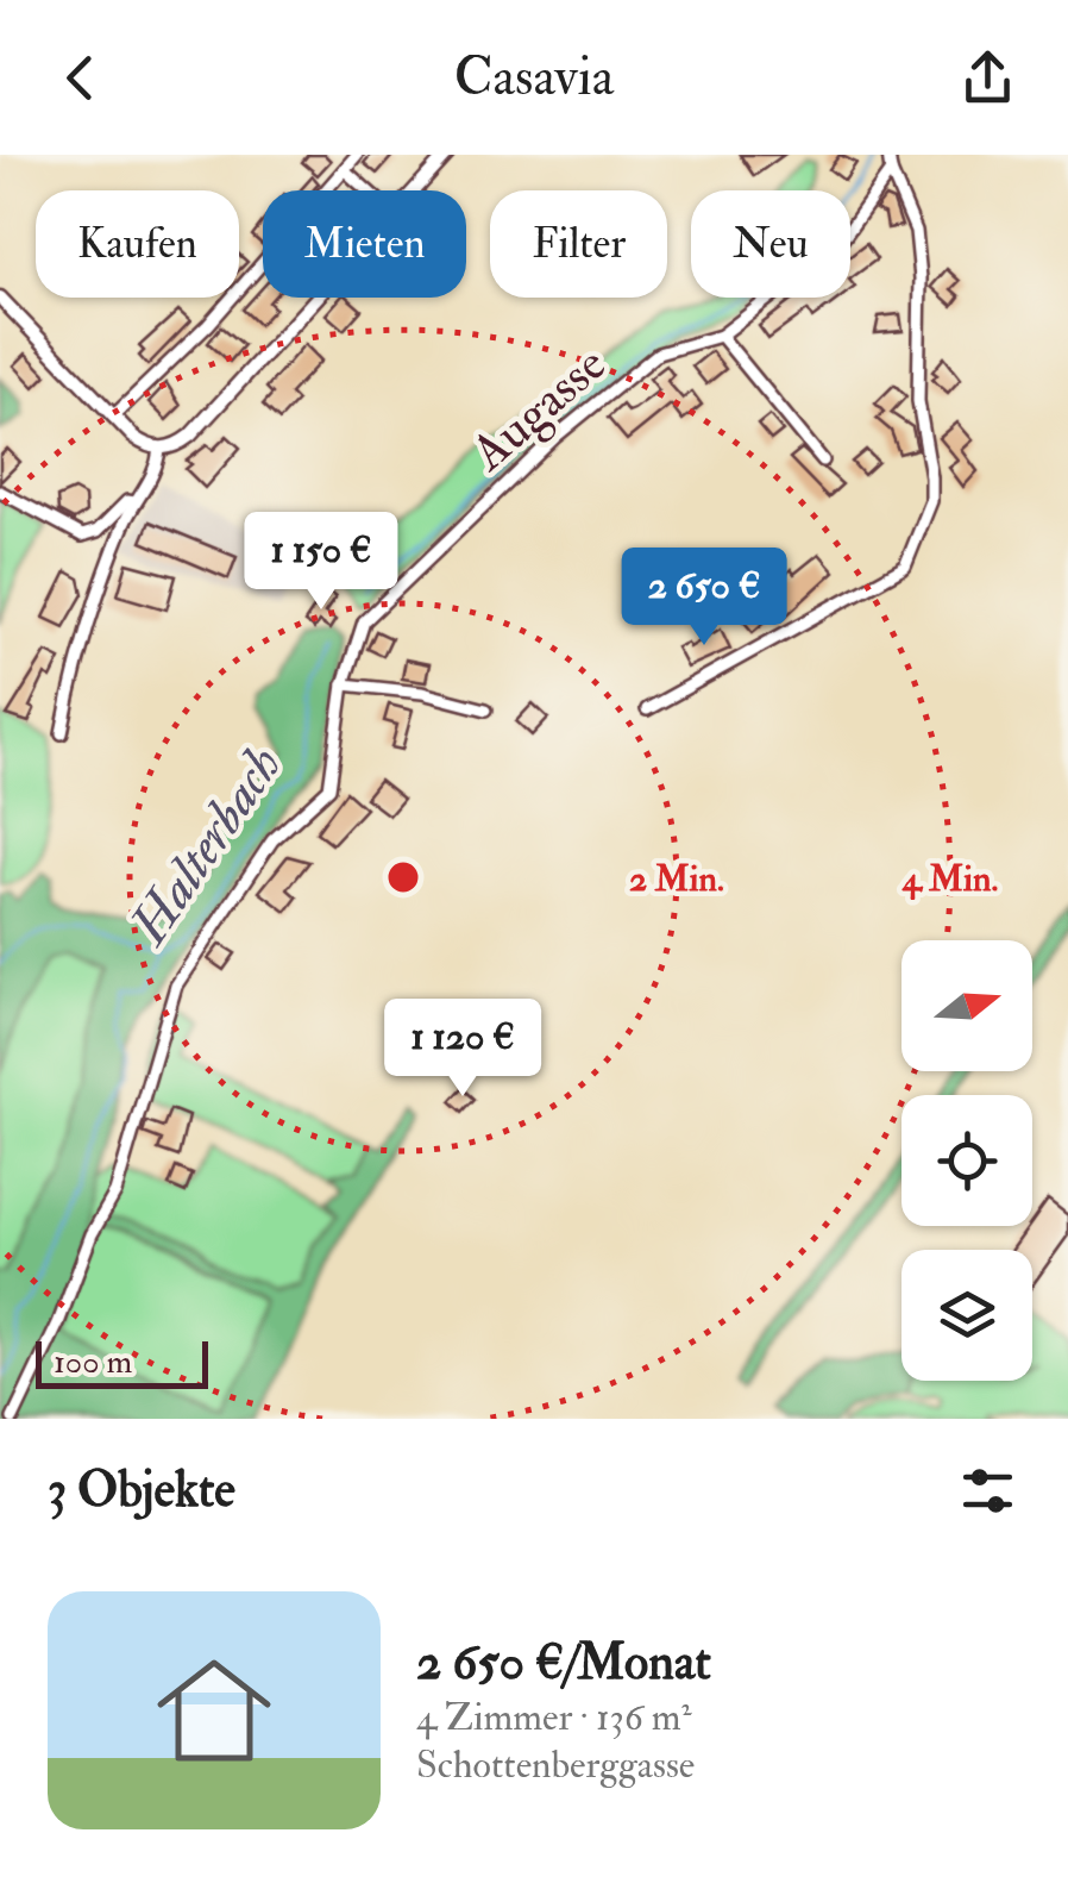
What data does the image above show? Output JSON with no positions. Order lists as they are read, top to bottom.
{
  "streets": {
    "street": ["Augasse"]
  },
  "water": ["Halterbach"],
  "scale_bar": "100 m",
  "north": "right",
  "page": {
    "header": "Casavia",
    "chip": [
      "Kaufen",
      "Mieten",
      "Filter",
      "Neu"
    ],
    "price": ["1 150 €", "2 650 €", "1 120 €"],
    "scale": "100 m",
    "heading": "3 Objekte",
    "list": [
      {
        "name": "2 650 €/Monat",
        "note": "4 Zimmer · 136 m² · Schottenberggasse"
      }
    ]
  },
  "rings": ["2 Min.", "4 Min."]
}
